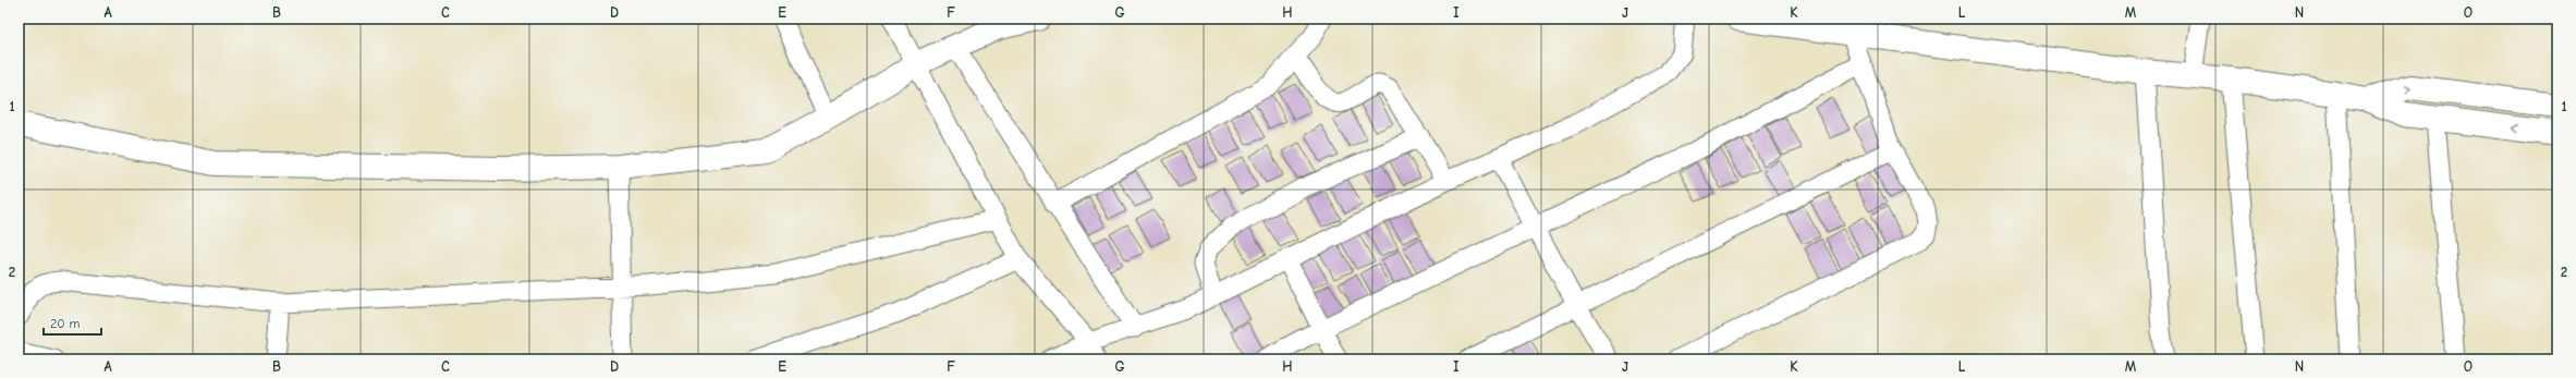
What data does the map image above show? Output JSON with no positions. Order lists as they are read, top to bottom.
{
  "scale_bar": "20 m",
  "grid": {
    "columns": [
      "A",
      "B",
      "C",
      "D",
      "E",
      "F",
      "G",
      "H",
      "I",
      "J",
      "K",
      "L",
      "M",
      "N",
      "O"
    ],
    "rows": ["1", "2"]
  }
}
